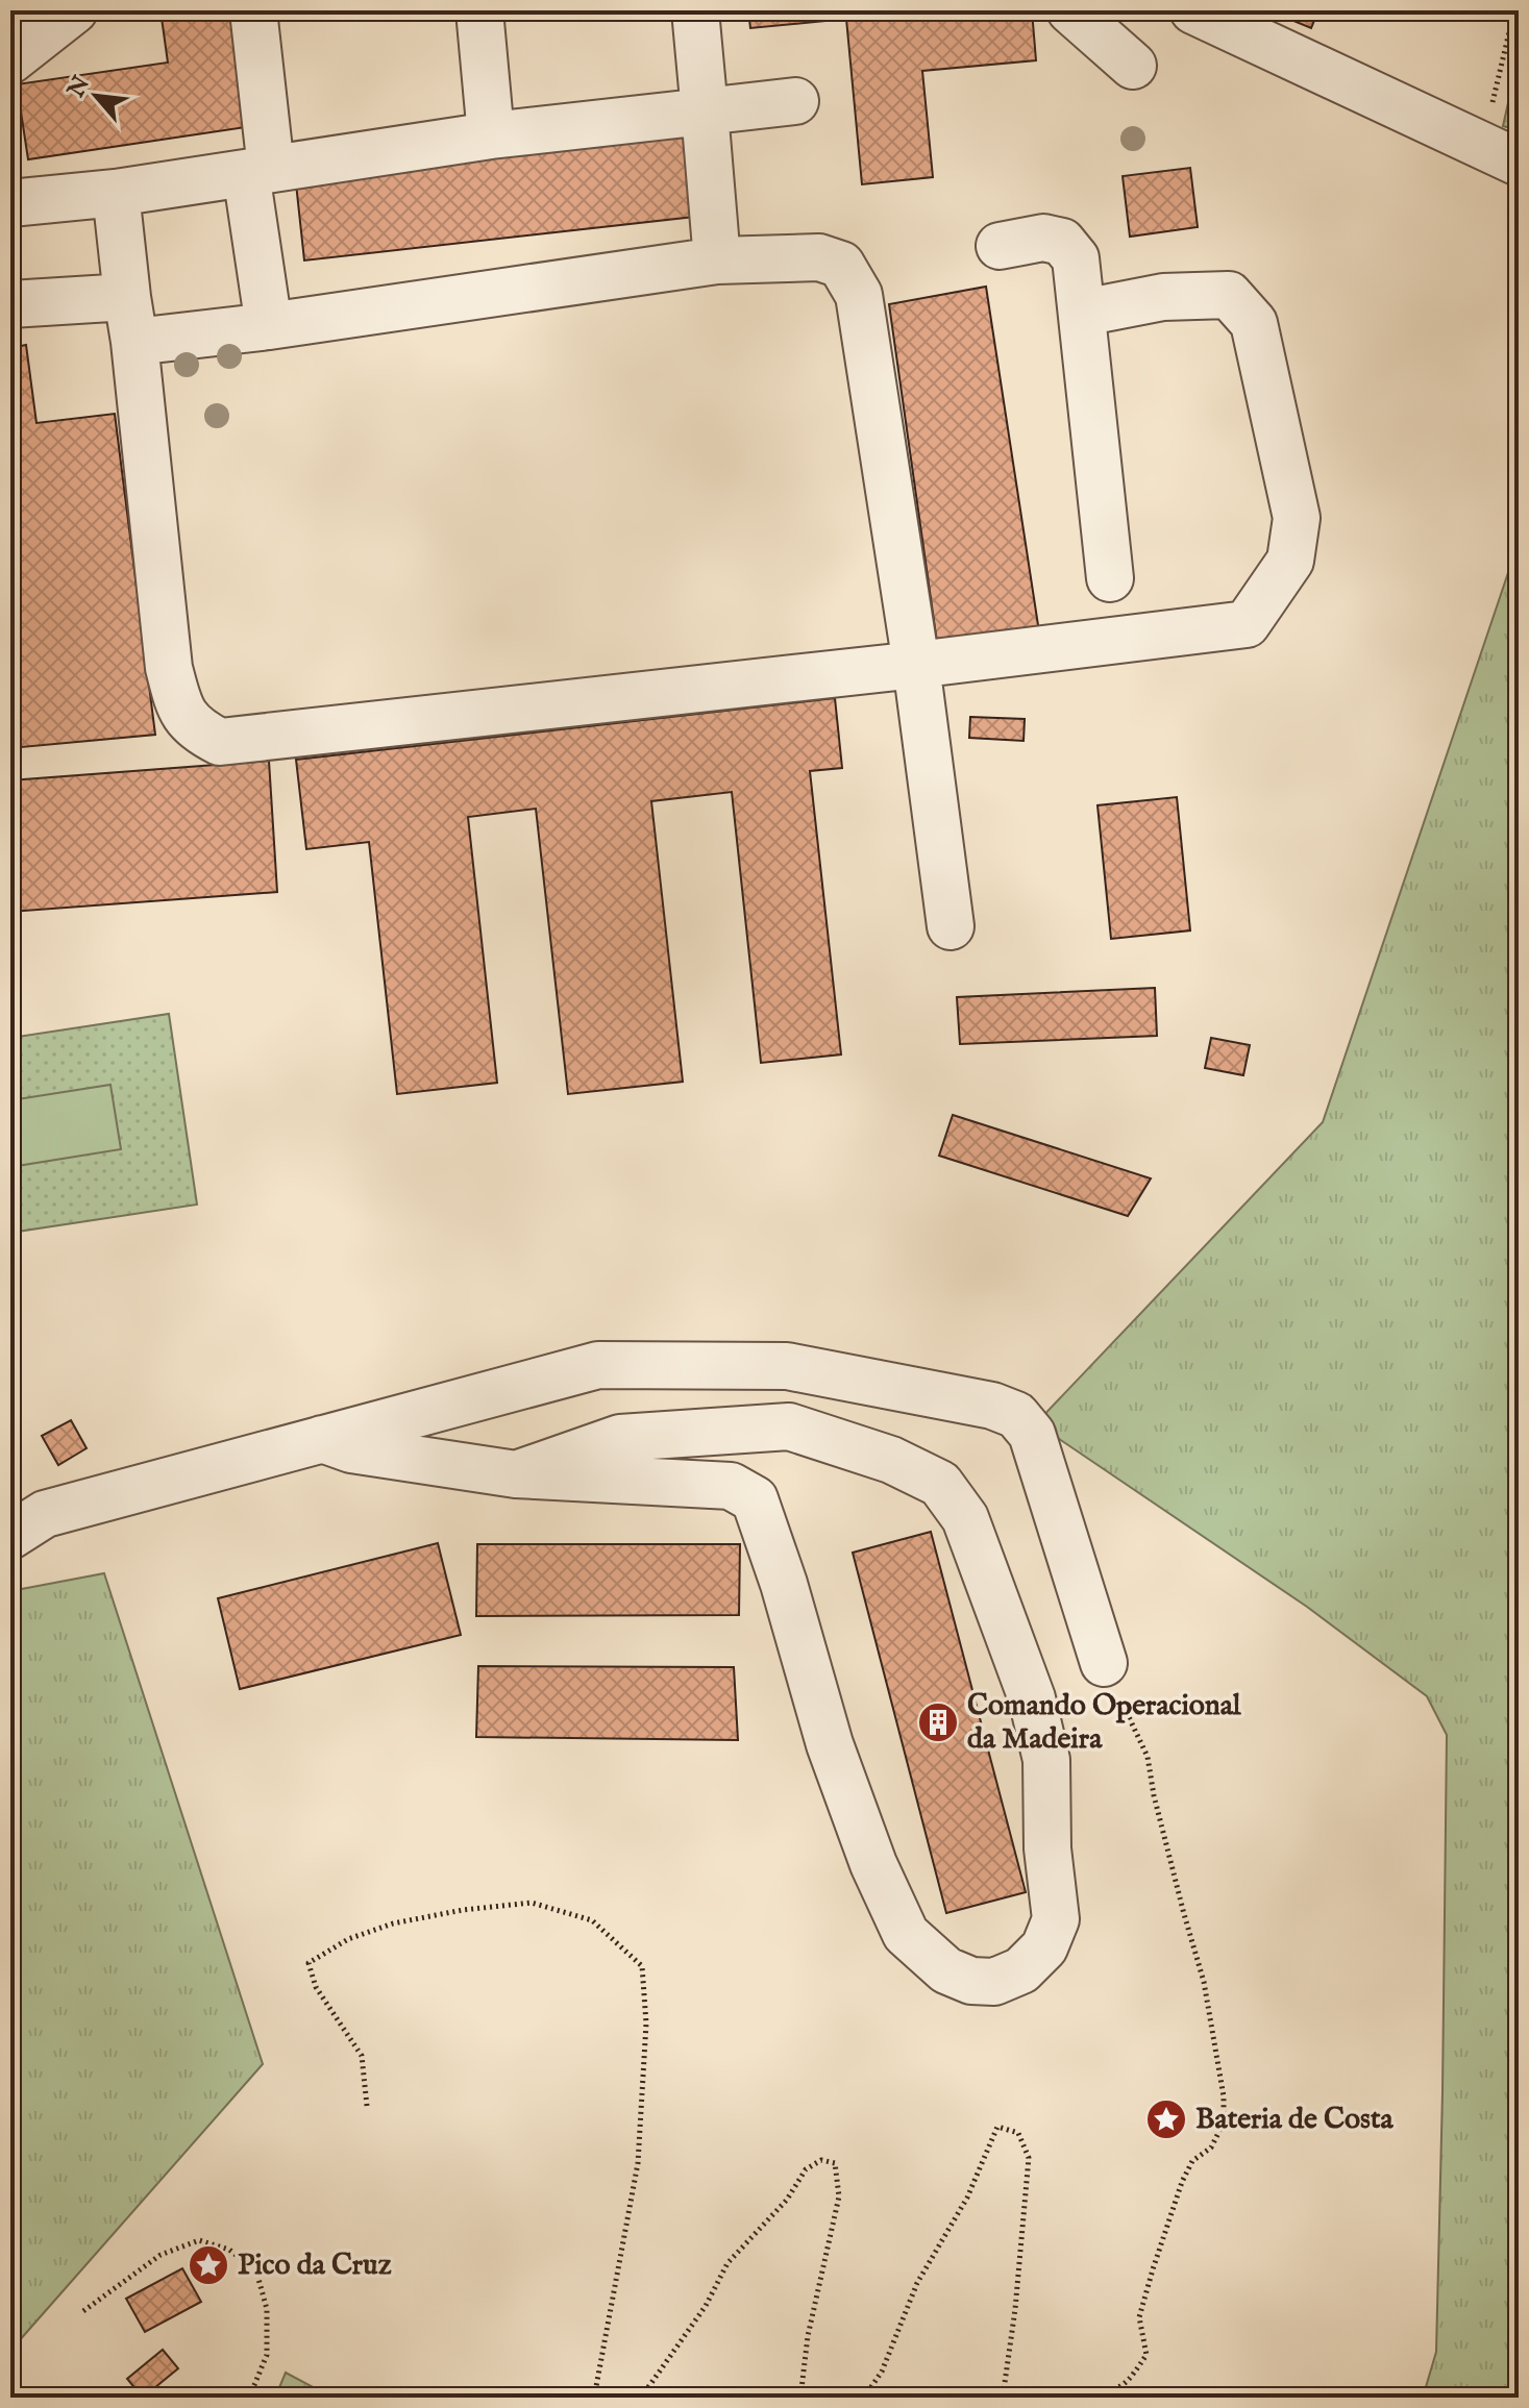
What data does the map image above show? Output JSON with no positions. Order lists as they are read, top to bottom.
{
  "places": {
    "building": ["Comando Operacional da Madeira"],
    "place": ["Bateria de Costa", "Pico da Cruz"]
  },
  "north": "top left"
}
